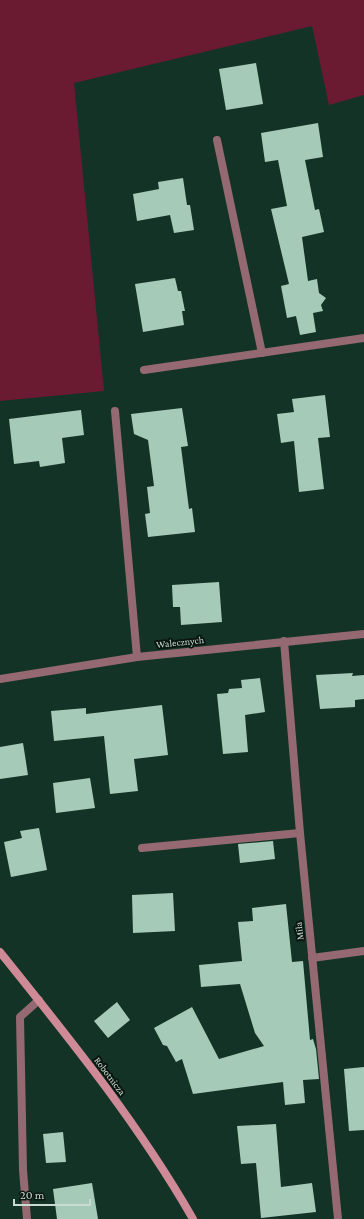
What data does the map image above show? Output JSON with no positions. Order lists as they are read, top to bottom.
{
  "streets": {
    "street": ["Walecznych", "Miła", "Robotnicza"]
  },
  "crossings": [
    ["Walecznych", "Miła"]
  ],
  "scale_bar": "20 m"
}
